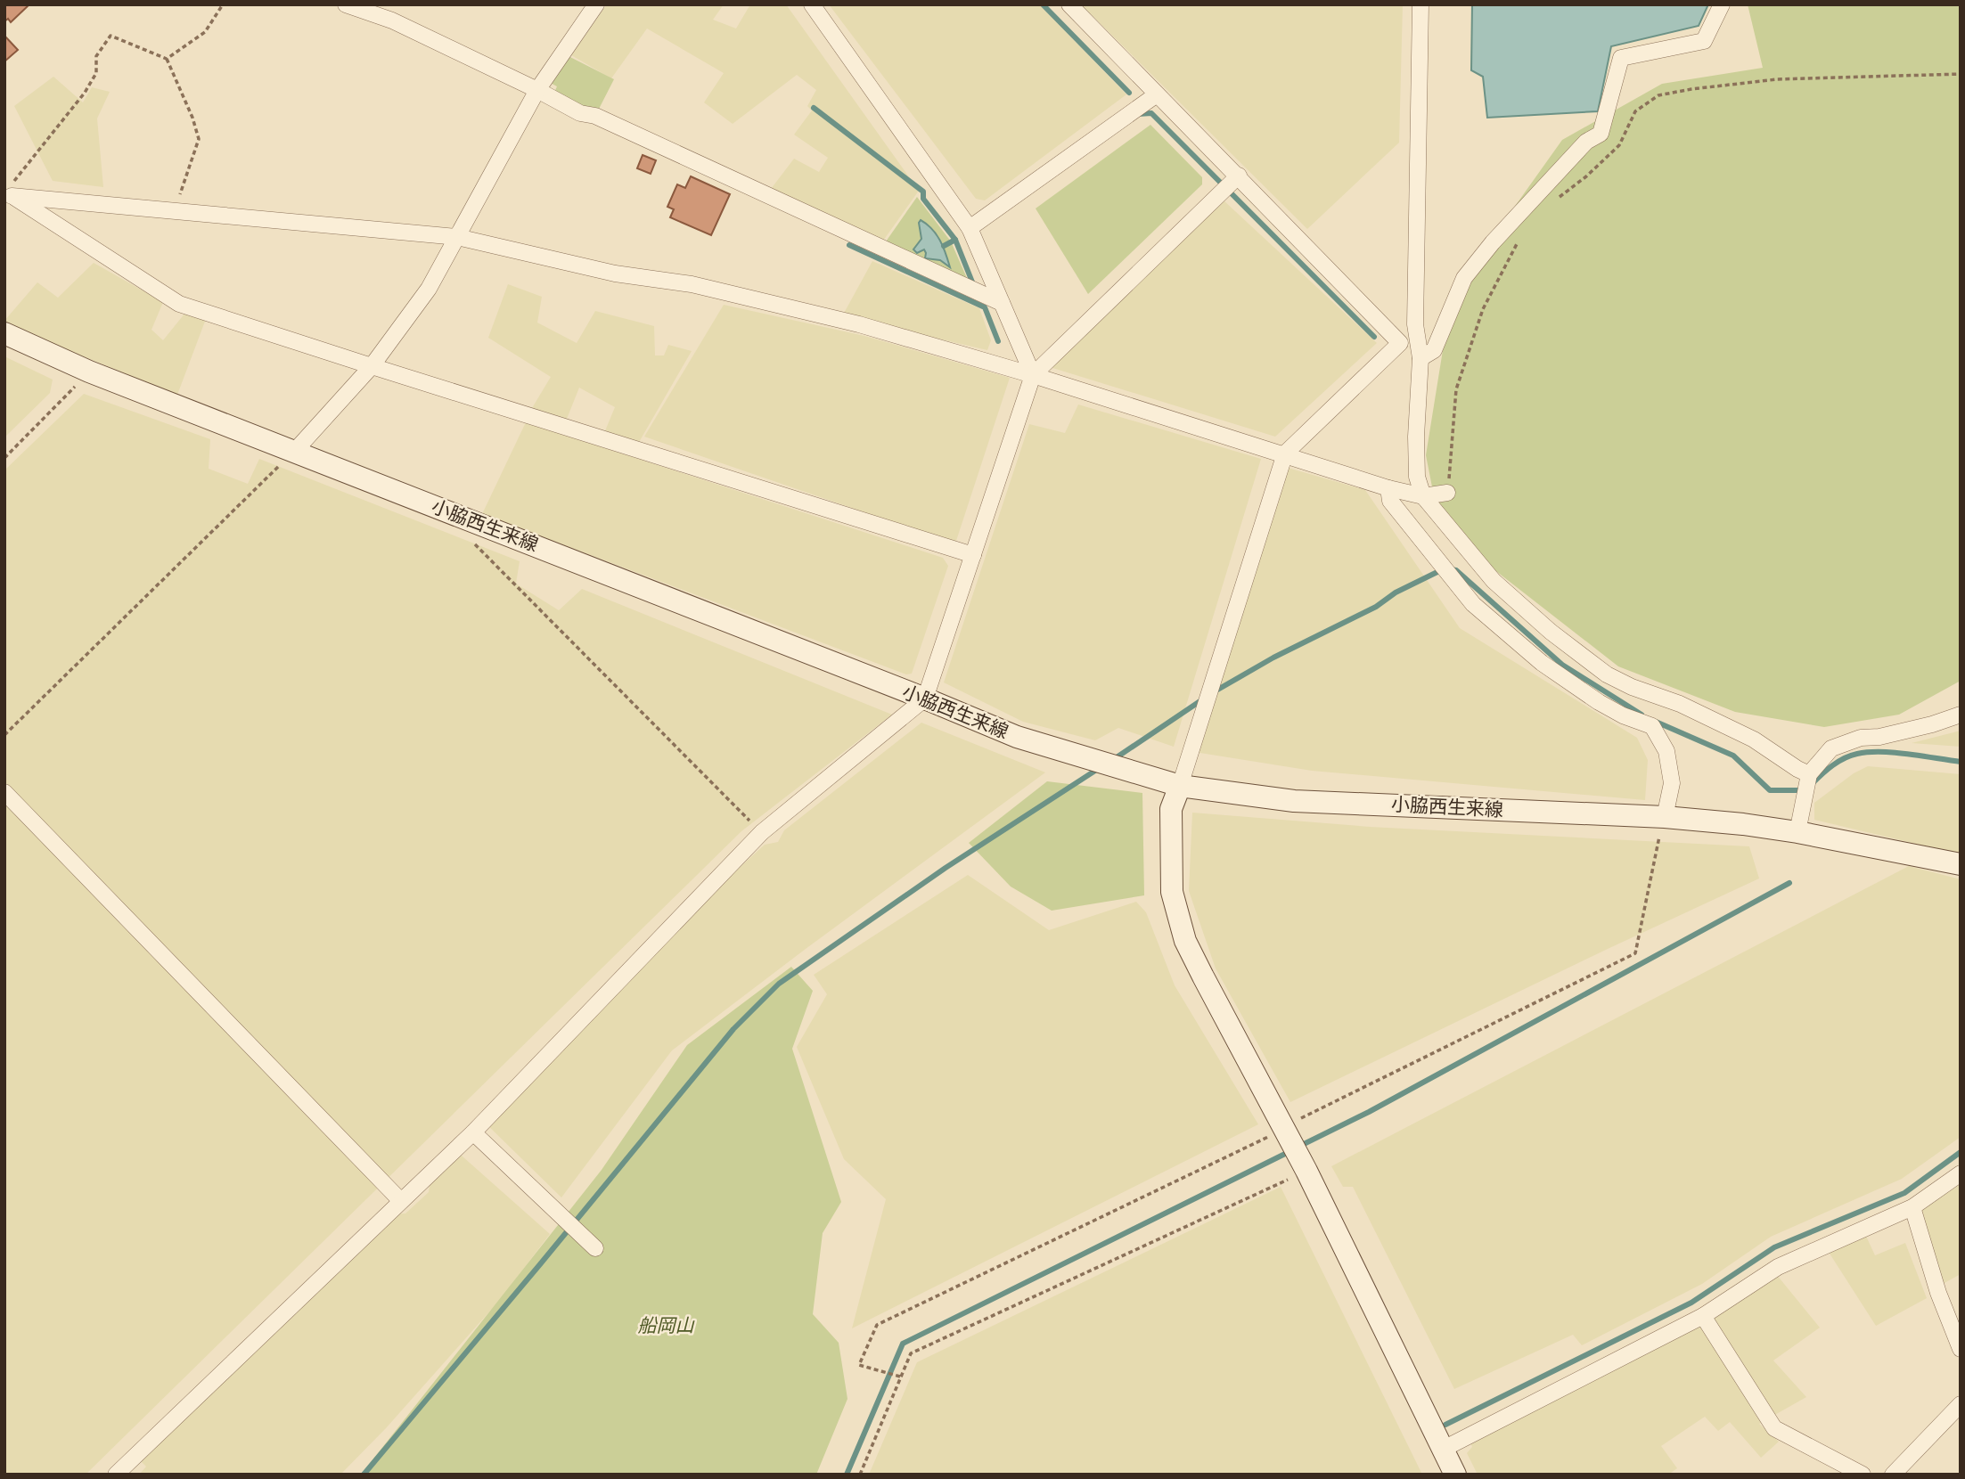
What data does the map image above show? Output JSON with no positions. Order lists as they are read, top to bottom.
{
  "streets": {
    "main road": ["小脇西生来線"]
  },
  "parks": ["船岡山"]
}
